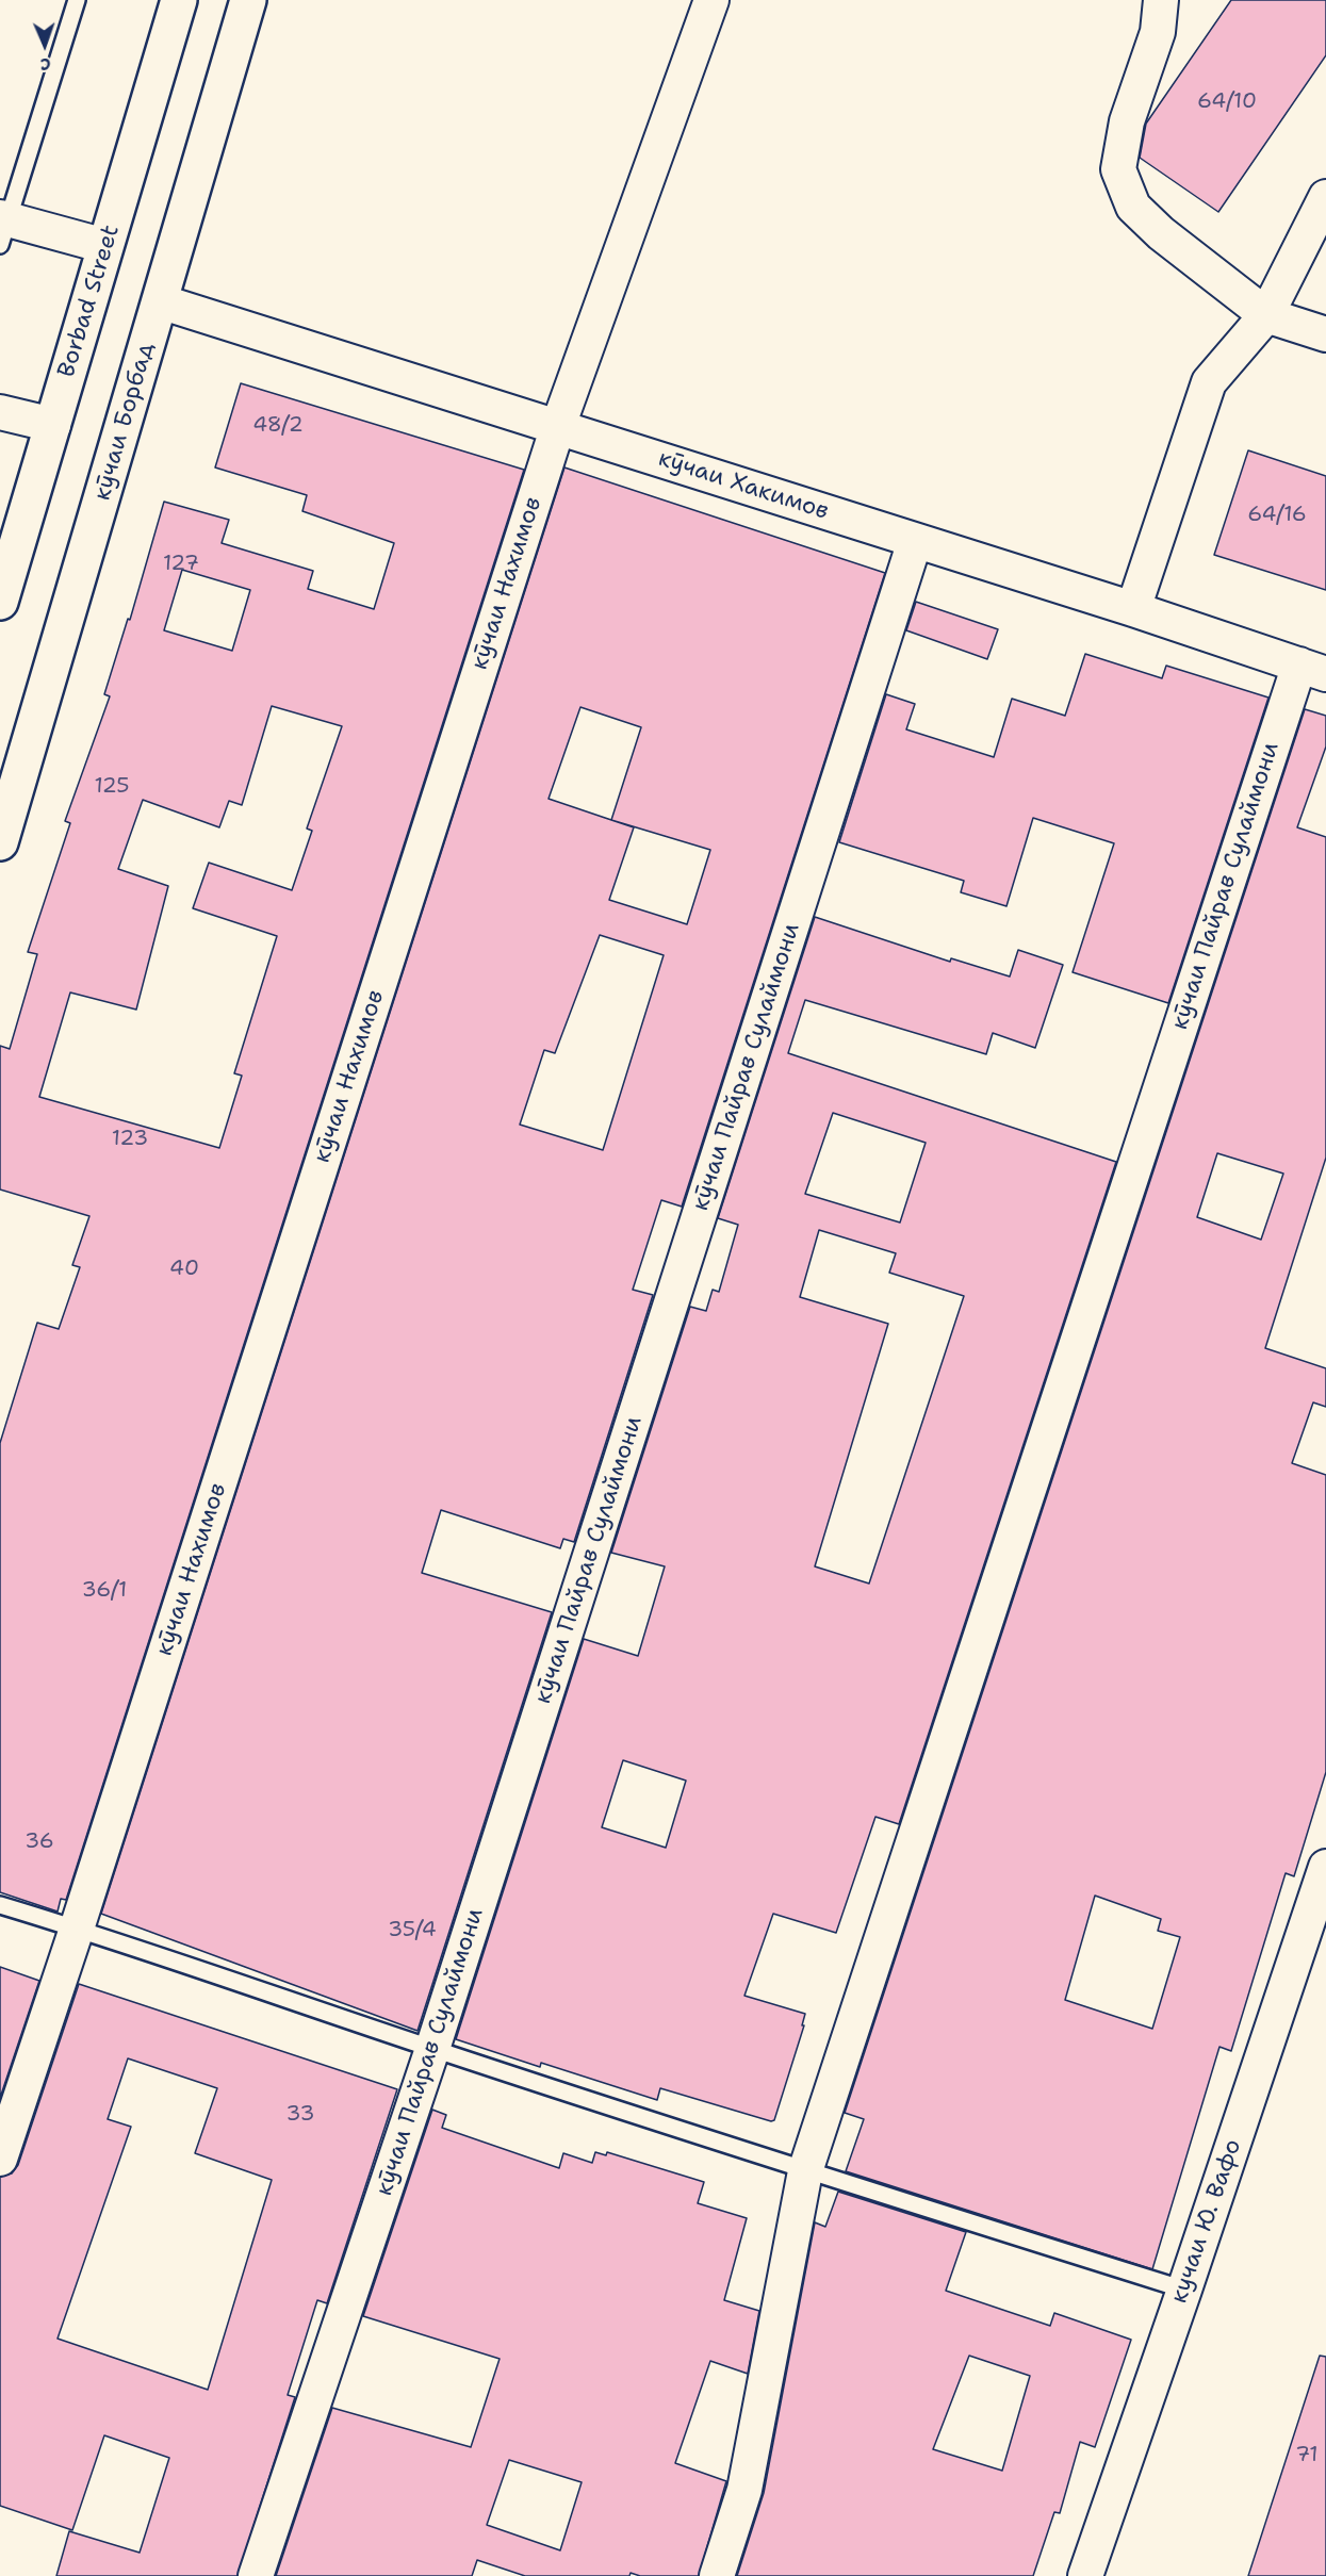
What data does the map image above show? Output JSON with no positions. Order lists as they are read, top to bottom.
{
  "streets": {
    "main road": ["Borbad Street", "кӯчаи Борбад"],
    "street": [
      "кӯчаи Хакимов",
      "кӯчаи Нахимов",
      "кӯчаи Пайрав Сулаймони",
      "кучаи Ю. Вафо"
    ]
  },
  "crossings": [
    ["кӯчаи Борбад", "кӯчаи Хакимов"],
    ["кӯчаи Хакимов", "кӯчаи Нахимов"],
    ["кӯчаи Хакимов", "кӯчаи Пайрав Сулаймони"]
  ],
  "house_numbers": [
    "64/10",
    "48/2",
    "64/16",
    "127",
    "125",
    "123",
    "40",
    "36/1",
    "36",
    "35/4",
    "33",
    "71"
  ],
  "north": "bottom"
}
